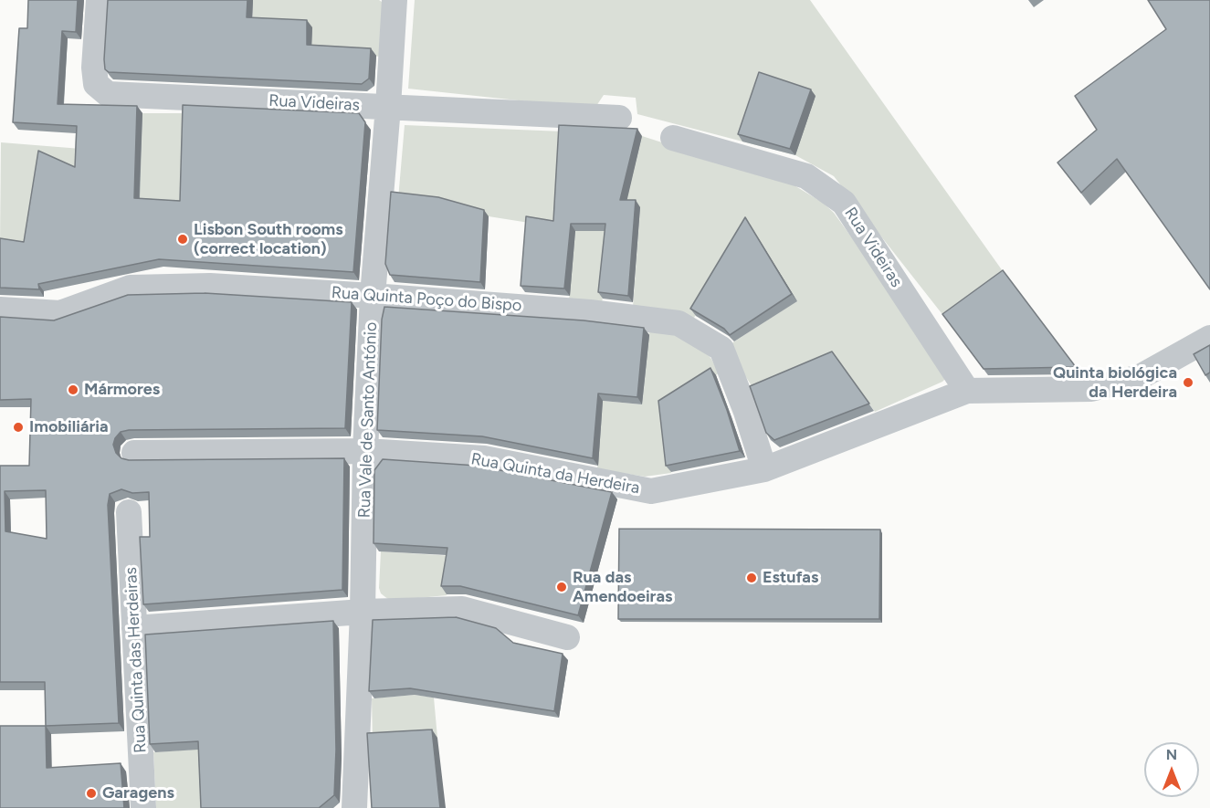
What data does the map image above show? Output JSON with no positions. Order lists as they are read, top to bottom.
{
  "streets": {
    "street": [
      "Rua Videiras",
      "Rua Quinta Poço do Bispo",
      "Rua Vale de Santo António",
      "Rua Quinta da Herdeira",
      "Rua Quinta das Herdeiras"
    ]
  },
  "crossings": [
    ["Rua Videiras", "Rua Vale de Santo António"],
    ["Rua Videiras", "Rua Quinta da Herdeira"],
    ["Rua Quinta Poço do Bispo", "Rua Vale de Santo António"],
    ["Rua Quinta Poço do Bispo", "Rua Quinta da Herdeira"],
    ["Rua Vale de Santo António", "Rua Quinta da Herdeira"]
  ],
  "places": [
    "Lisbon South rooms (correct location)",
    "Quinta biológica da Herdeira",
    "Mármores",
    "Imobiliária",
    "Estufas",
    "Rua das Amendoeiras",
    "Garagens"
  ],
  "north": "top"
}
